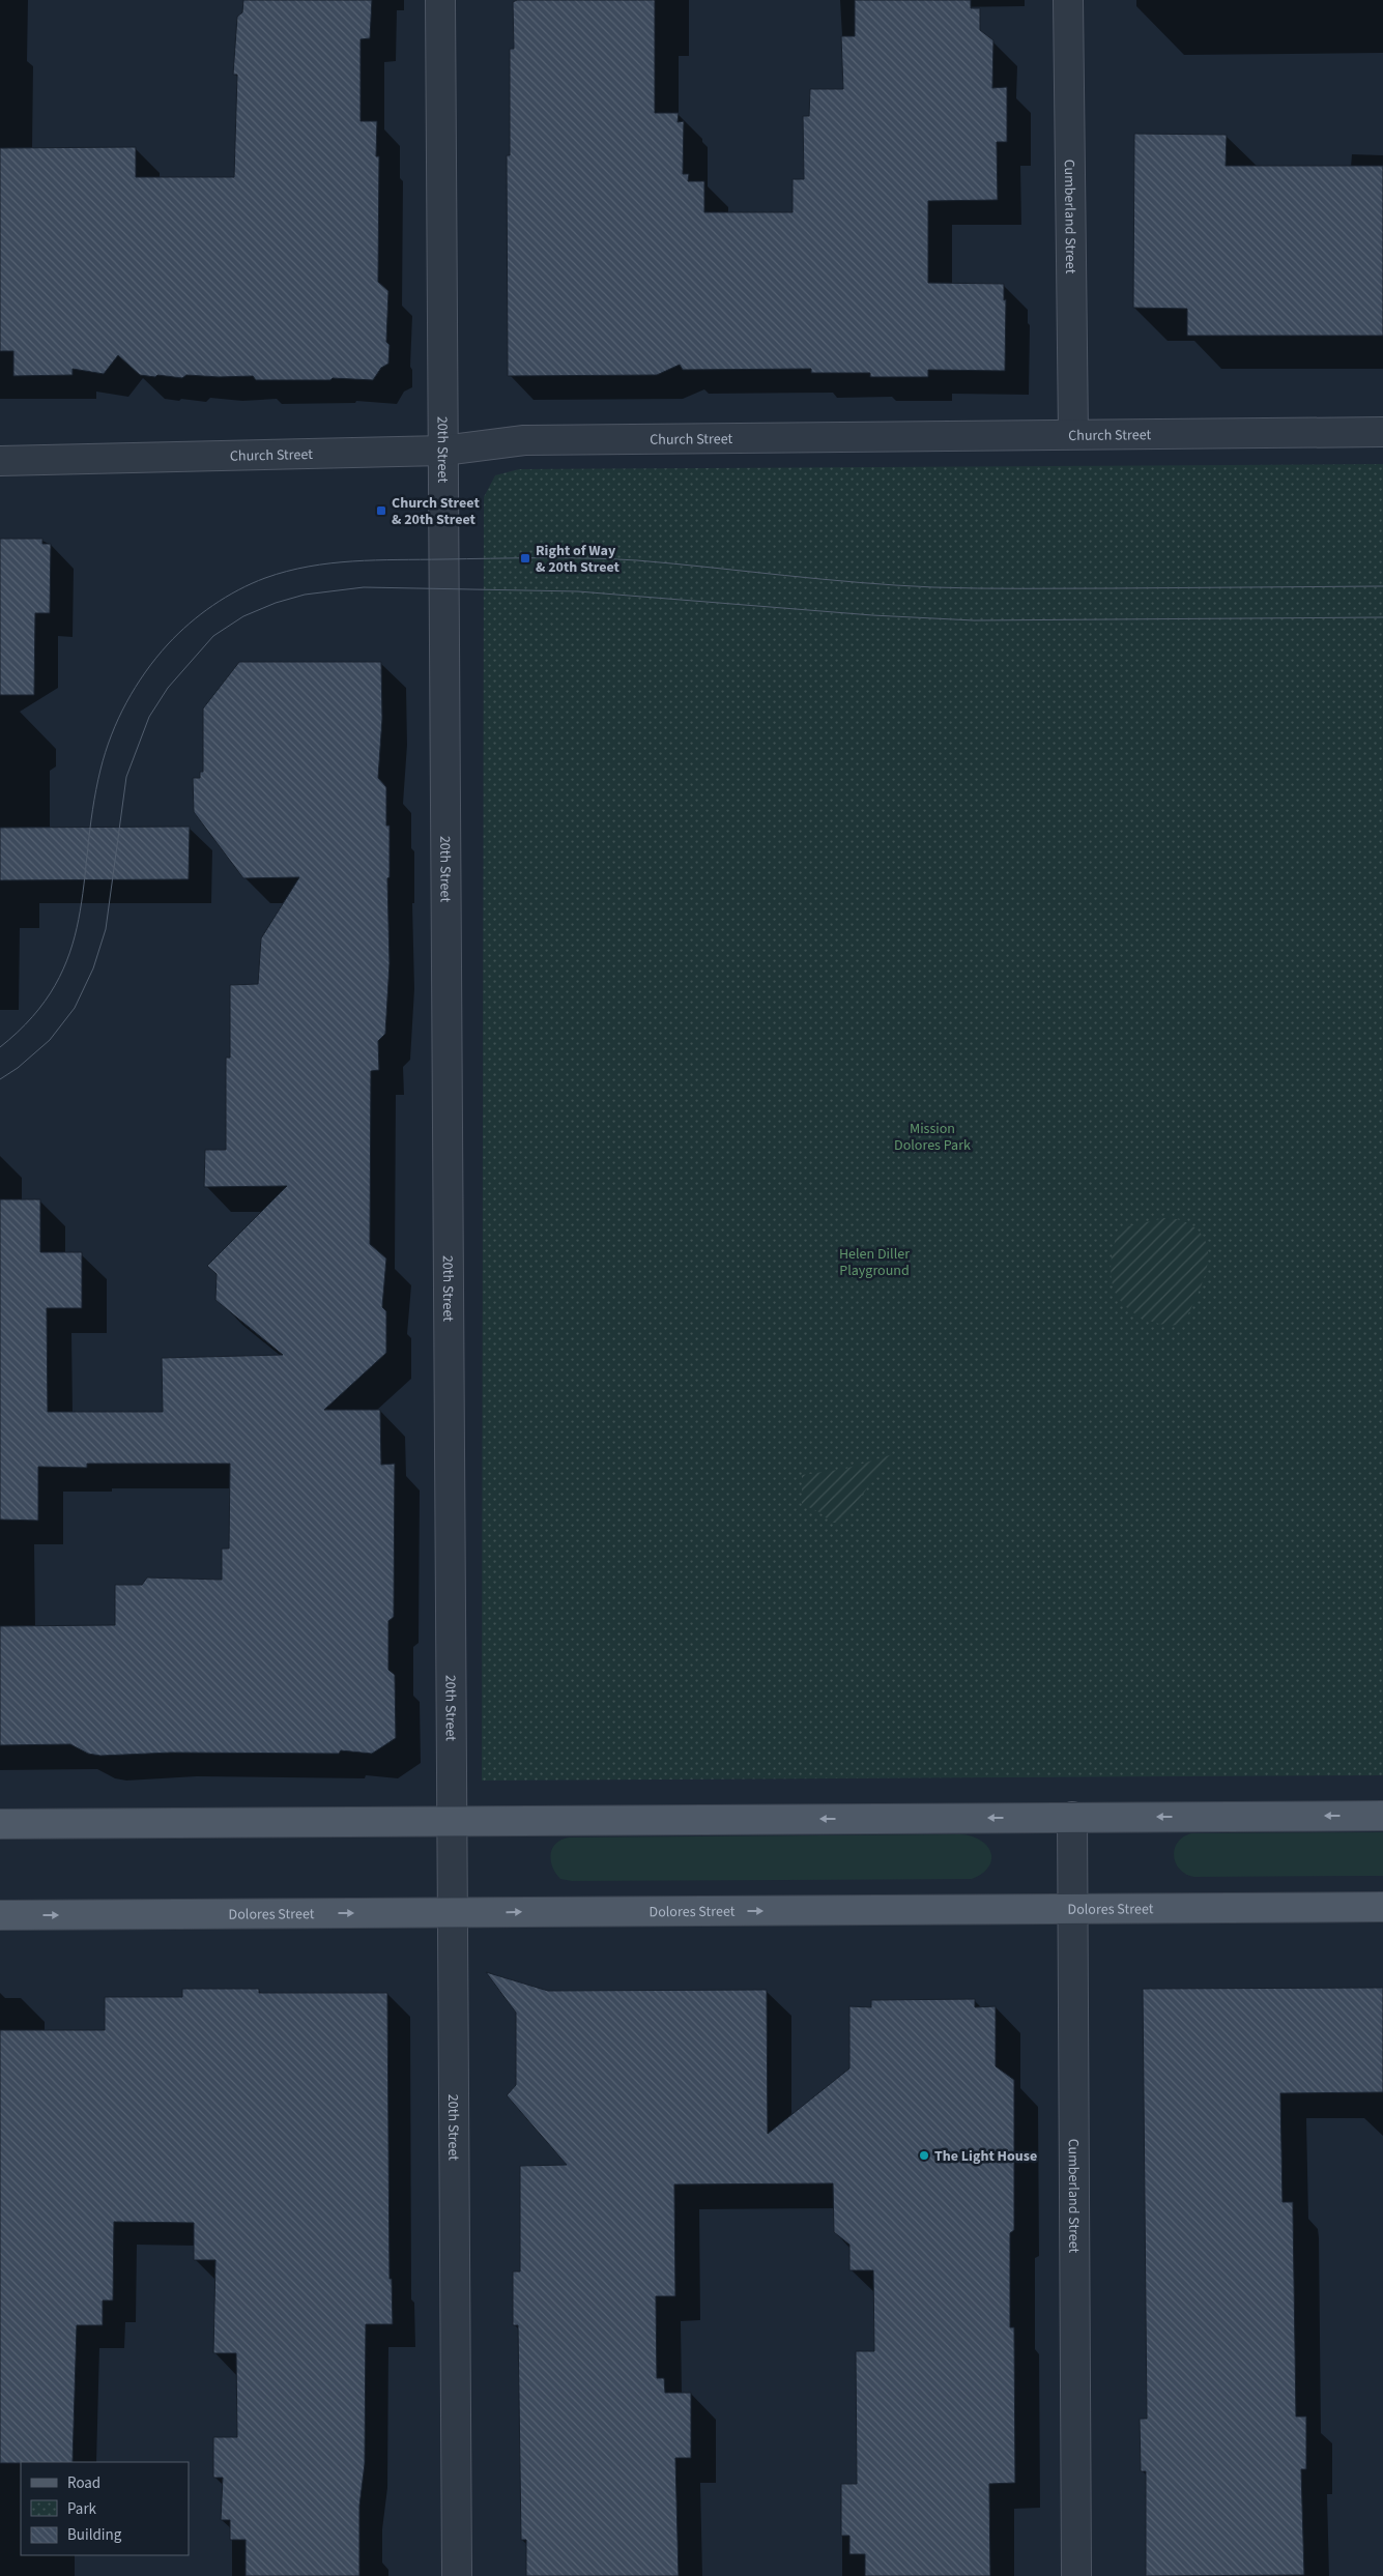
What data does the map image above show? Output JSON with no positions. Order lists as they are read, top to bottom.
{
  "streets": {
    "main road": ["Dolores Street"],
    "street": ["Cumberland Street", "Church Street", "20th Street"]
  },
  "crossings": [
    ["Cumberland Street", "Church Street"],
    ["Cumberland Street", "Dolores Street"],
    ["Church Street", "20th Street"],
    ["20th Street", "Dolores Street"]
  ],
  "parks": ["Mission Dolores Park", "Helen Diller Playground"],
  "places": {
    "transit": ["Church Street & 20th Street", "Right of Way & 20th Street"],
    "other": ["The Light House"]
  },
  "legend": ["Road", "Park", "Building"]
}
